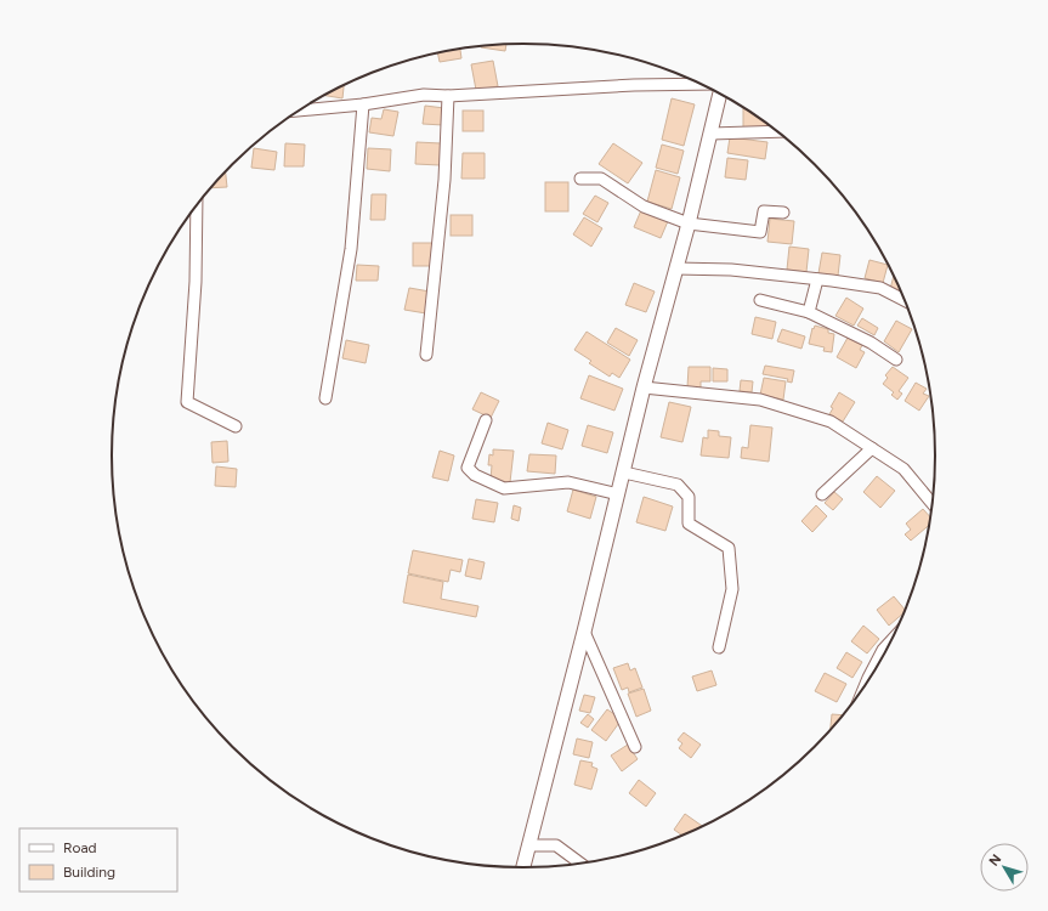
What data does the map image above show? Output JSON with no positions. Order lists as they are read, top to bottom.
{
  "legend": ["Road", "Building"],
  "north": "top left"
}
